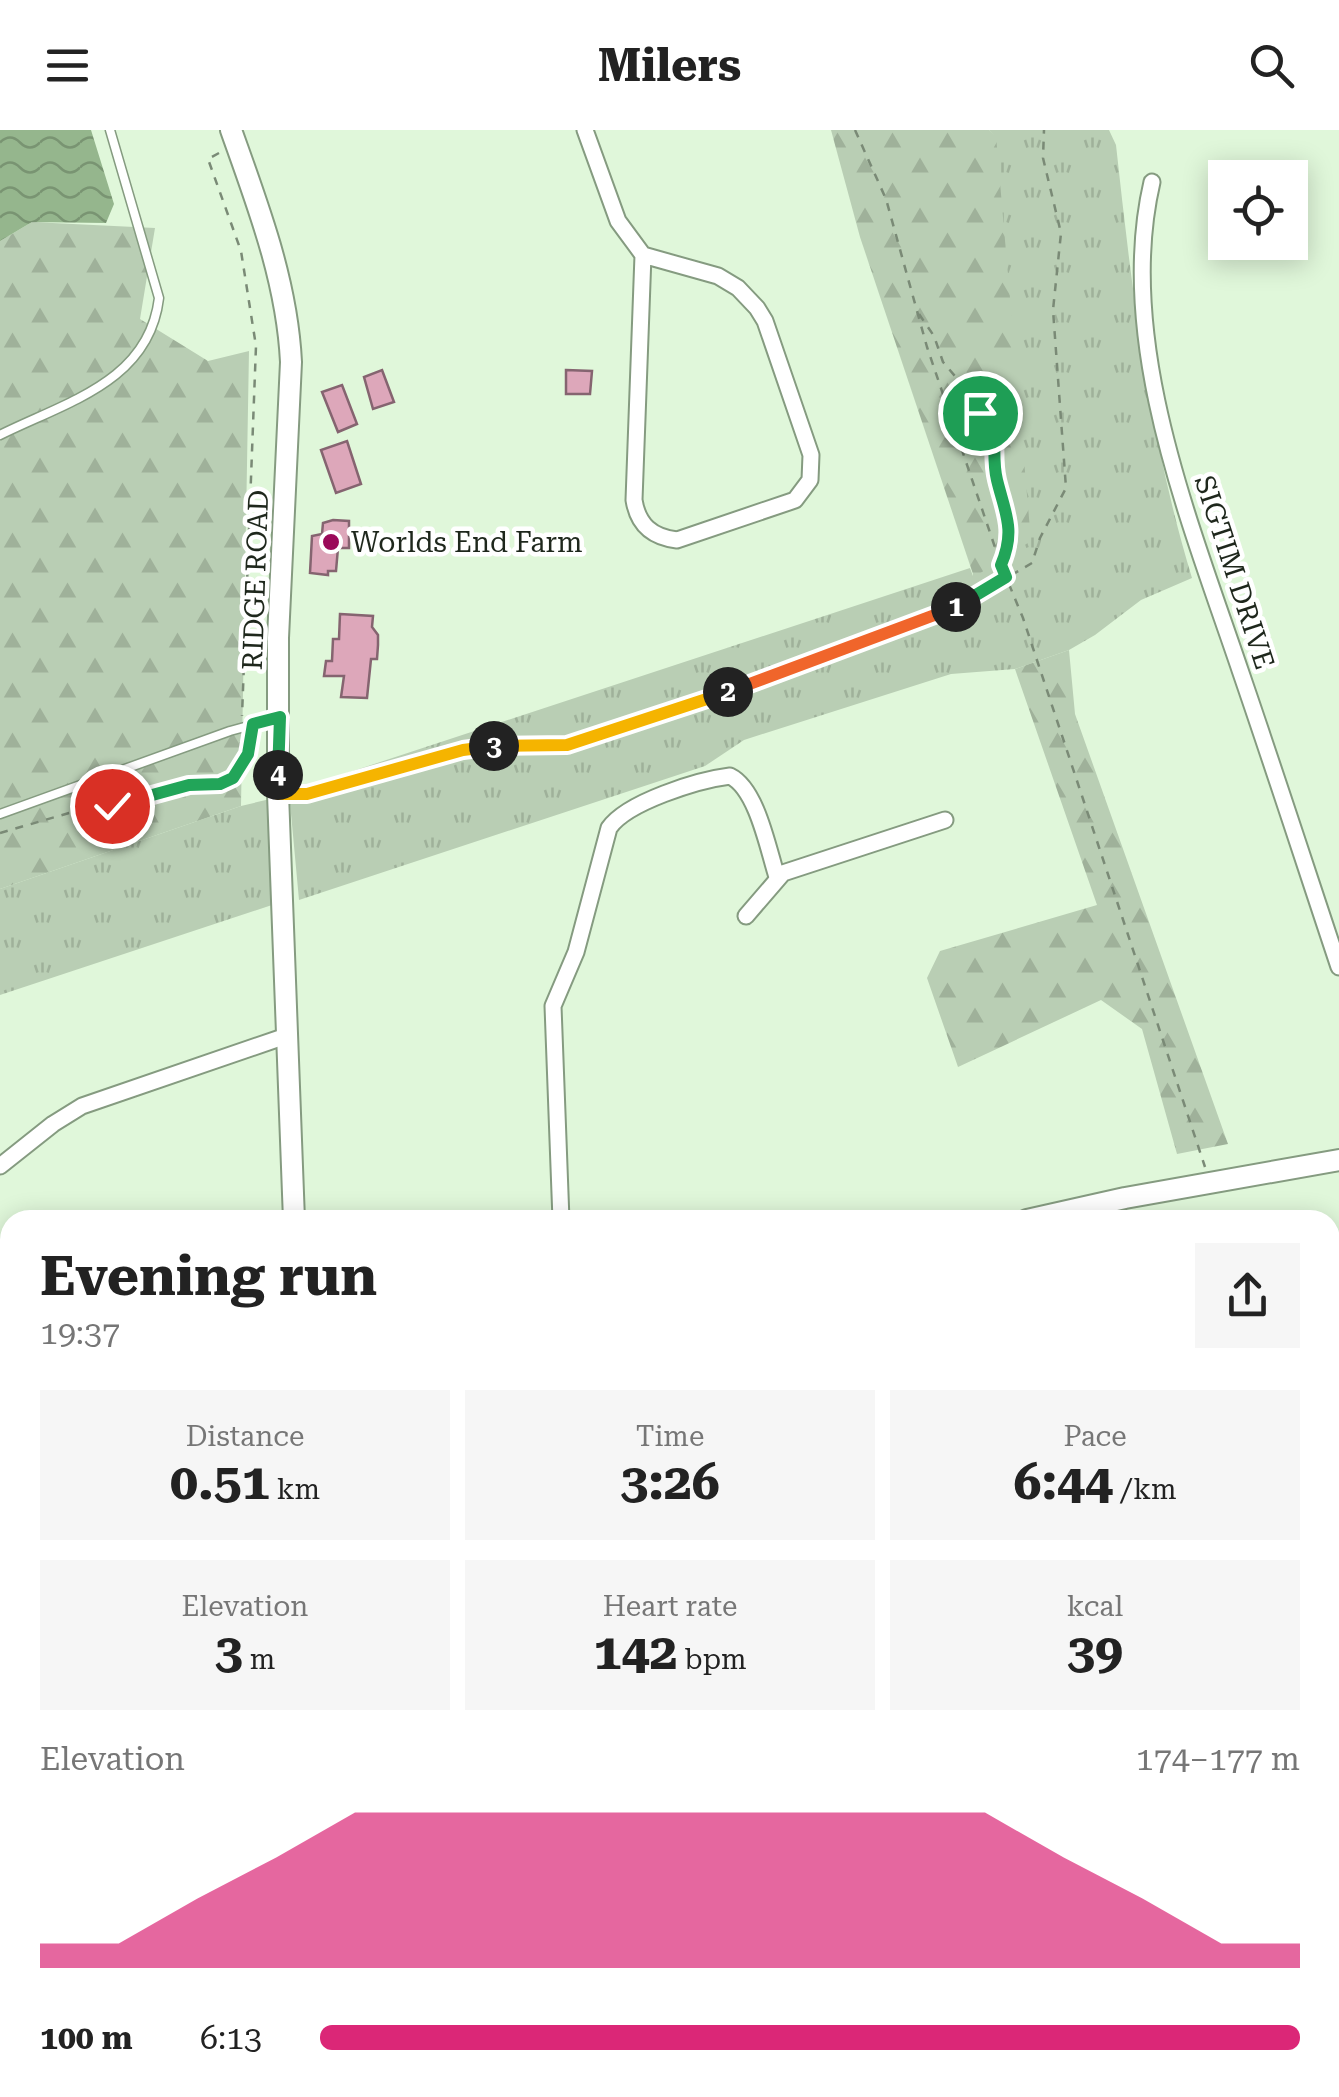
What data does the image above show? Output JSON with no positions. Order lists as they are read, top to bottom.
{
  "streets": {
    "main road": ["RIDGE ROAD"],
    "street": ["SIGTIM DRIVE"]
  },
  "places": ["Worlds End Farm"],
  "page": {
    "header": "Milers",
    "pins": [
      "1",
      "2",
      "3",
      "4"
    ],
    "heading": ["Evening run", "19:37"],
    "stats": [
      ["Distance", "0.51 km"],
      ["Time", "3:26"],
      ["Pace", "6:44 /km"],
      ["Elevation", "3 m"],
      ["Heart rate", "142 bpm"],
      ["kcal", "39"]
    ],
    "chart": ["Elevation", "174–177 m"],
    "list": [
      {
        "name": "100 m",
        "note": "6:13"
      }
    ]
  }
}
